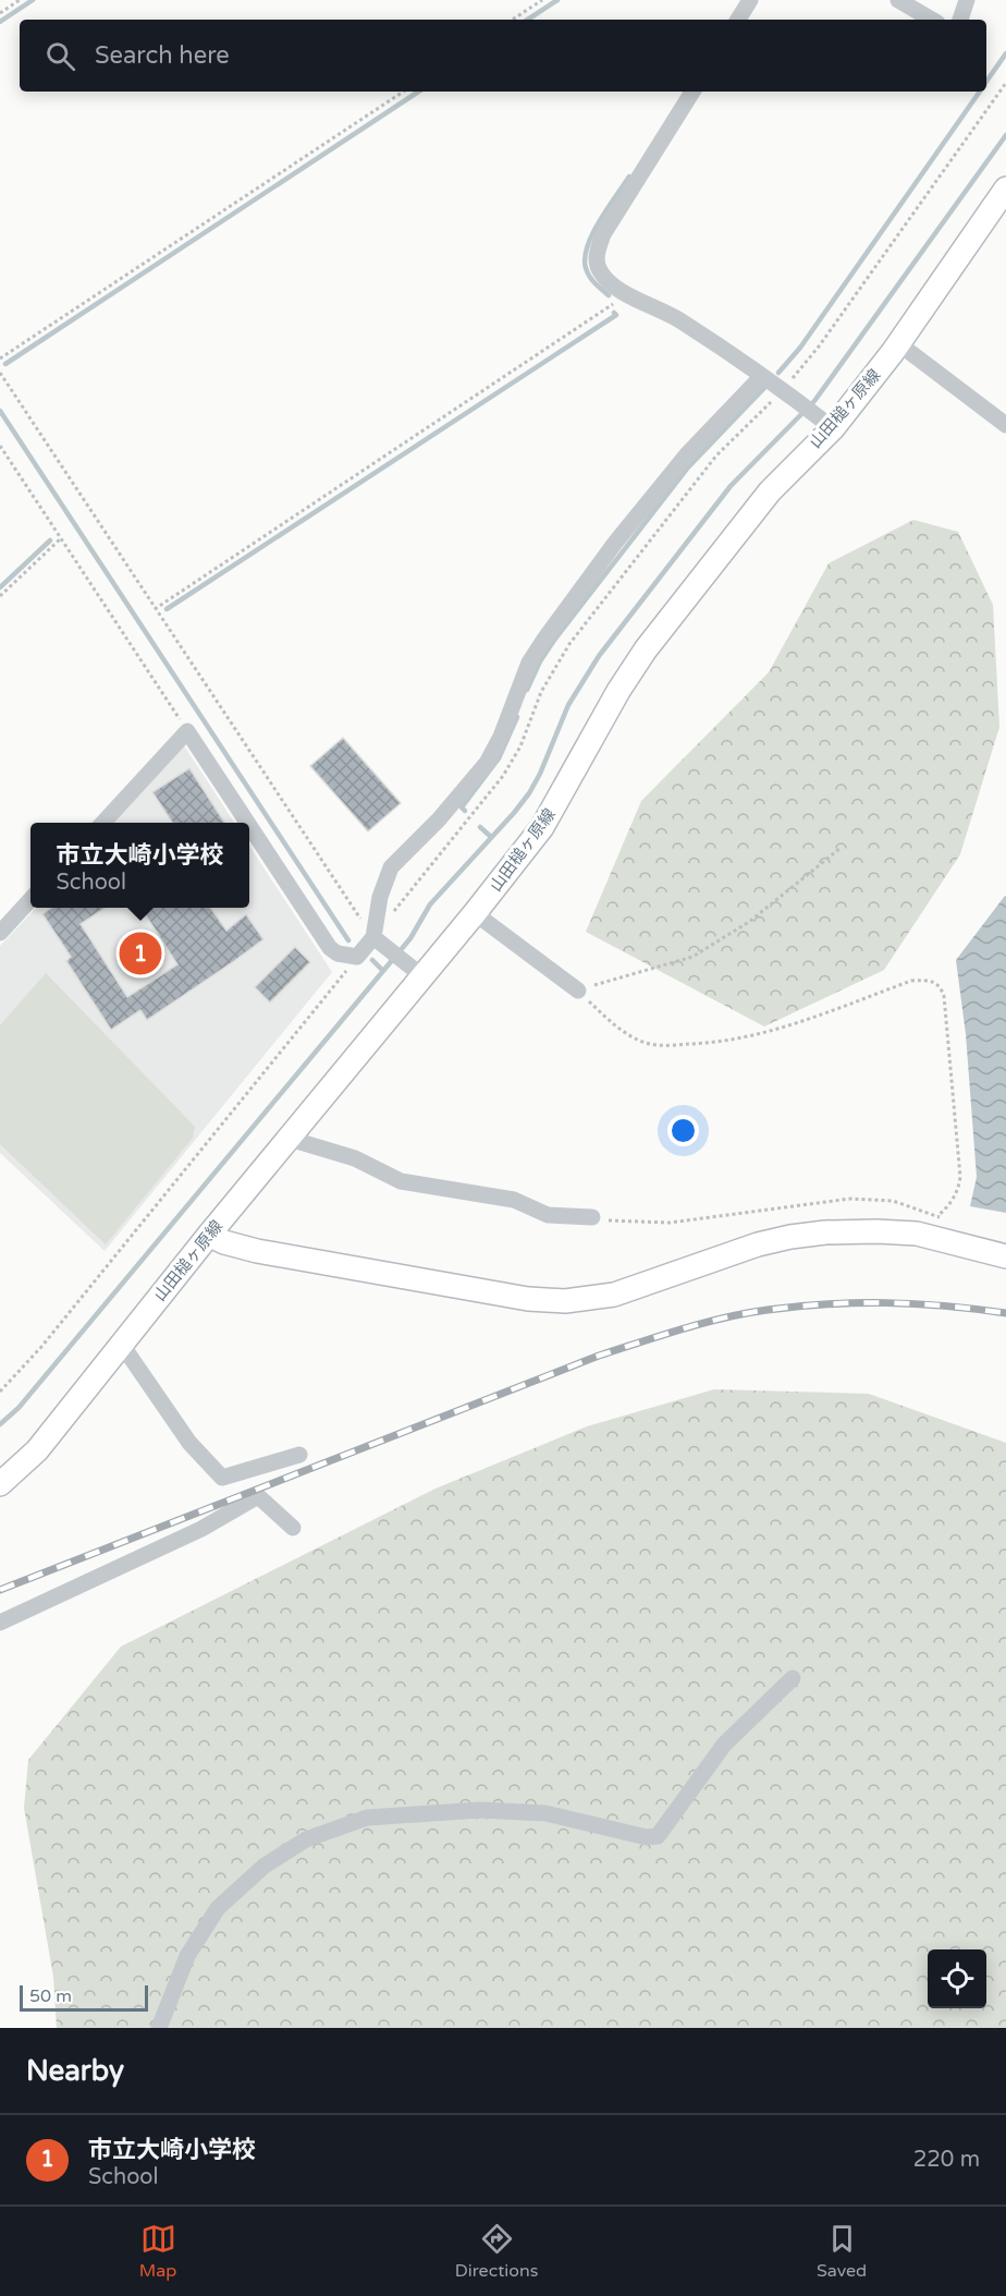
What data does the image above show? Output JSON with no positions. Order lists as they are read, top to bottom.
{
  "streets": {
    "main road": ["山田槌ヶ原線"]
  },
  "scale_bar": "50 m",
  "page": {
    "search": "Search here",
    "popup": ["市立大崎小学校", "School"],
    "pins": "1",
    "scale": "50 m",
    "heading": "Nearby",
    "list": [
      {
        "mark": "1",
        "name": "市立大崎小学校",
        "note": "School",
        "value": "220 m"
      }
    ],
    "nav": ["Map", "Directions", "Saved"]
  }
}
